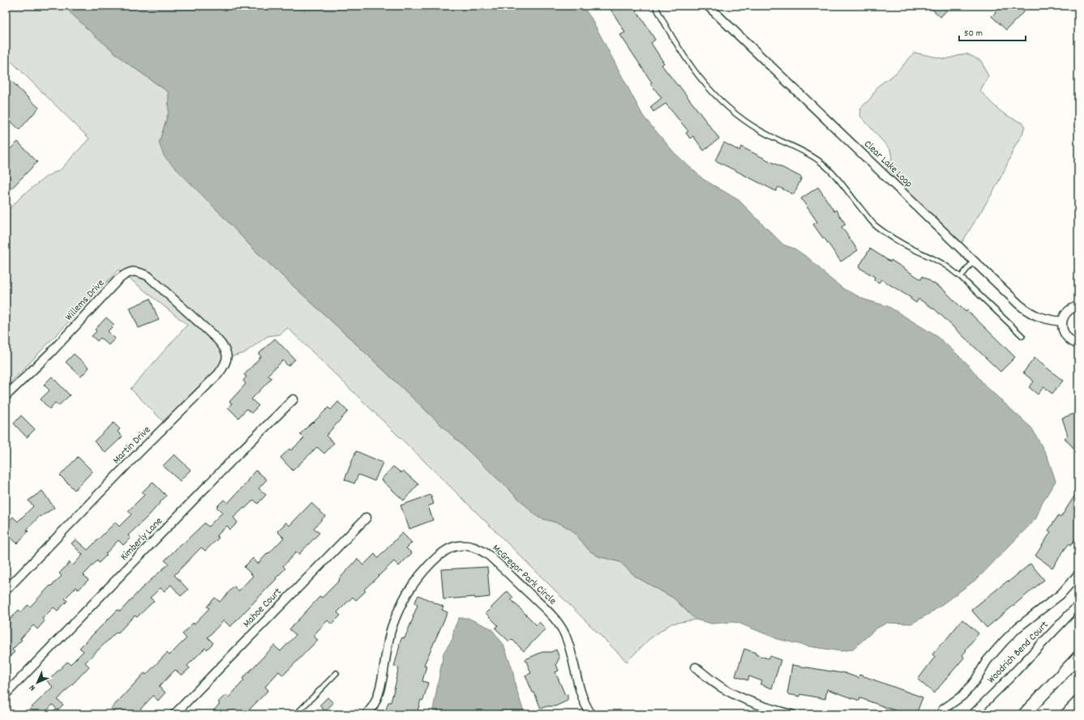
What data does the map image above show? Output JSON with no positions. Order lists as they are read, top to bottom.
{
  "streets": {
    "street": [
      "Clear Lake Loop",
      "Willems Drive",
      "Martin Drive",
      "Kimberly Lane",
      "McGregor Park Circle",
      "Mahoe Court",
      "Woodrich Bend Court"
    ]
  },
  "crossings": [
    ["Willems Drive", "Martin Drive"]
  ],
  "scale_bar": "50 m",
  "north": "bottom left"
}
